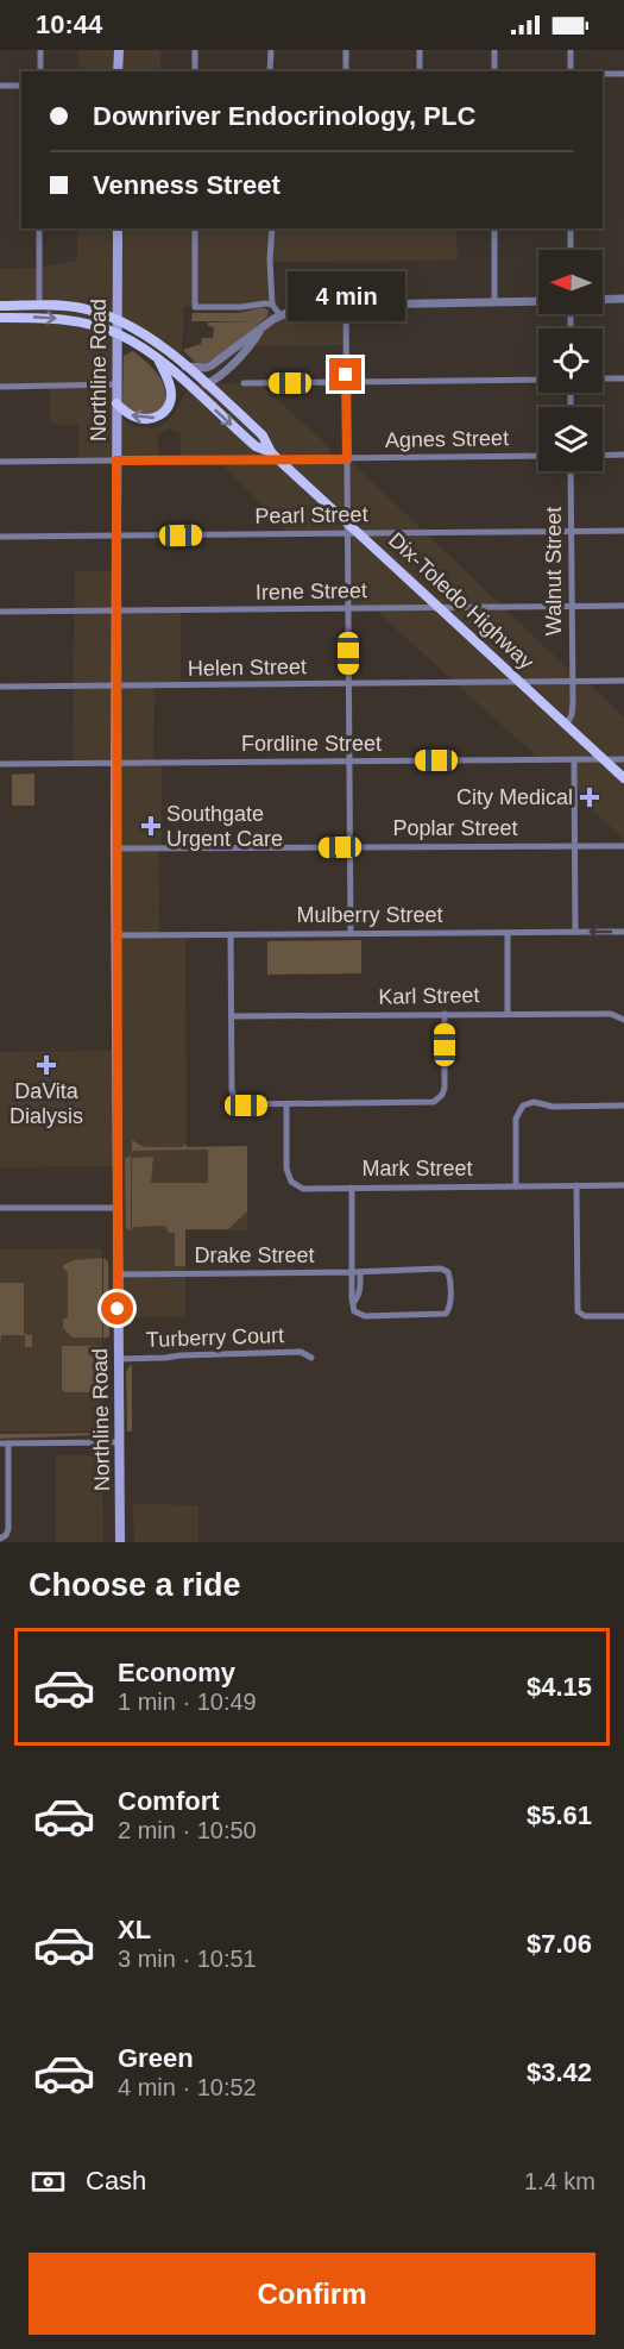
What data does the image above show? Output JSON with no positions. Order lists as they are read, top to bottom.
{
  "streets": {
    "main road": ["Northline Road", "Dix-Toledo Highway"],
    "street": [
      "Agnes Street",
      "Pearl Street",
      "Walnut Street",
      "Irene Street",
      "Helen Street",
      "Fordline Street",
      "Poplar Street",
      "Mulberry Street",
      "Karl Street",
      "Mark Street",
      "Drake Street",
      "Turberry Court"
    ]
  },
  "crossings": [
    ["Northline Road", "Agnes Street"],
    ["Northline Road", "Pearl Street"],
    ["Northline Road", "Irene Street"],
    ["Northline Road", "Dix-Toledo Highway"],
    ["Northline Road", "Helen Street"],
    ["Northline Road", "Fordline Street"],
    ["Northline Road", "Poplar Street"],
    ["Northline Road", "Mulberry Street"],
    ["Northline Road", "Drake Street"],
    ["Northline Road", "Turberry Court"],
    ["Agnes Street", "Dix-Toledo Highway"],
    ["Pearl Street", "Walnut Street"],
    ["Pearl Street", "Dix-Toledo Highway"],
    ["Walnut Street", "Irene Street"],
    ["Walnut Street", "Dix-Toledo Highway"],
    ["Walnut Street", "Helen Street"],
    ["Irene Street", "Dix-Toledo Highway"],
    ["Dix-Toledo Highway", "Helen Street"],
    ["Dix-Toledo Highway", "Fordline Street"]
  ],
  "places": {
    "health": ["City Medical", "Southgate Urgent Care", "DaVita Dialysis"]
  },
  "north": "left",
  "page": {
    "status": "10:44",
    "banner": ["Downriver Endocrinology, PLC", "Venness Street"],
    "bubble": "4 min",
    "heading": "Choose a ride",
    "list": [
      {
        "name": "Economy",
        "note": "1 min · 10:49",
        "value": "$4.15"
      },
      {
        "name": "Comfort",
        "note": "2 min · 10:50",
        "value": "$5.61"
      },
      {
        "name": "XL",
        "note": "3 min · 10:51",
        "value": "$7.06"
      },
      {
        "name": "Green",
        "note": "4 min · 10:52",
        "value": "$3.42"
      }
    ],
    "pay": ["Cash", "1.4 km"],
    "buttons": "Confirm"
  }
}
